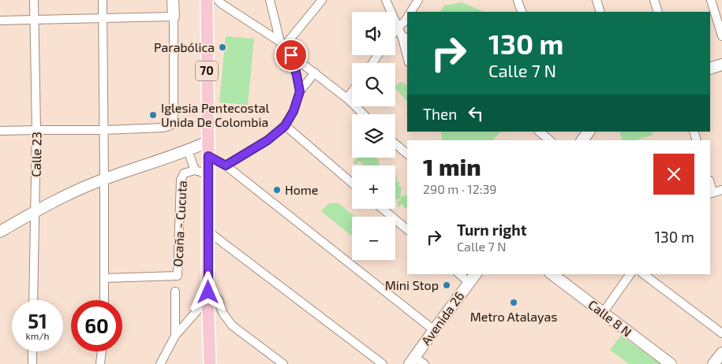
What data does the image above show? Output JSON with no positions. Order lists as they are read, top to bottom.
{
  "streets": {
    "main road": ["70"],
    "street": [
      "Calle 23",
      "Ocaña - Cucuta",
      "Avenida 26",
      "Calle 8 N"
    ]
  },
  "crossings": [
    ["70", "Ocaña - Cucuta"]
  ],
  "places": [
    "Parabólica",
    "Iglesia Pentecostal Unida De Colombia",
    "Home",
    "Mini Stop",
    "Metro Atalayas"
  ],
  "page": {
    "map_buttons": ["+", "−"],
    "turn": ["130 m", "Calle 7 N"],
    "then": "Then",
    "heading": ["1 min", "290 m · 12:39"],
    "list": [
      {
        "name": "Turn right",
        "note": "Calle 7 N",
        "value": "130 m"
      }
    ],
    "speed": "51 km/h",
    "limit": "60"
  }
}
